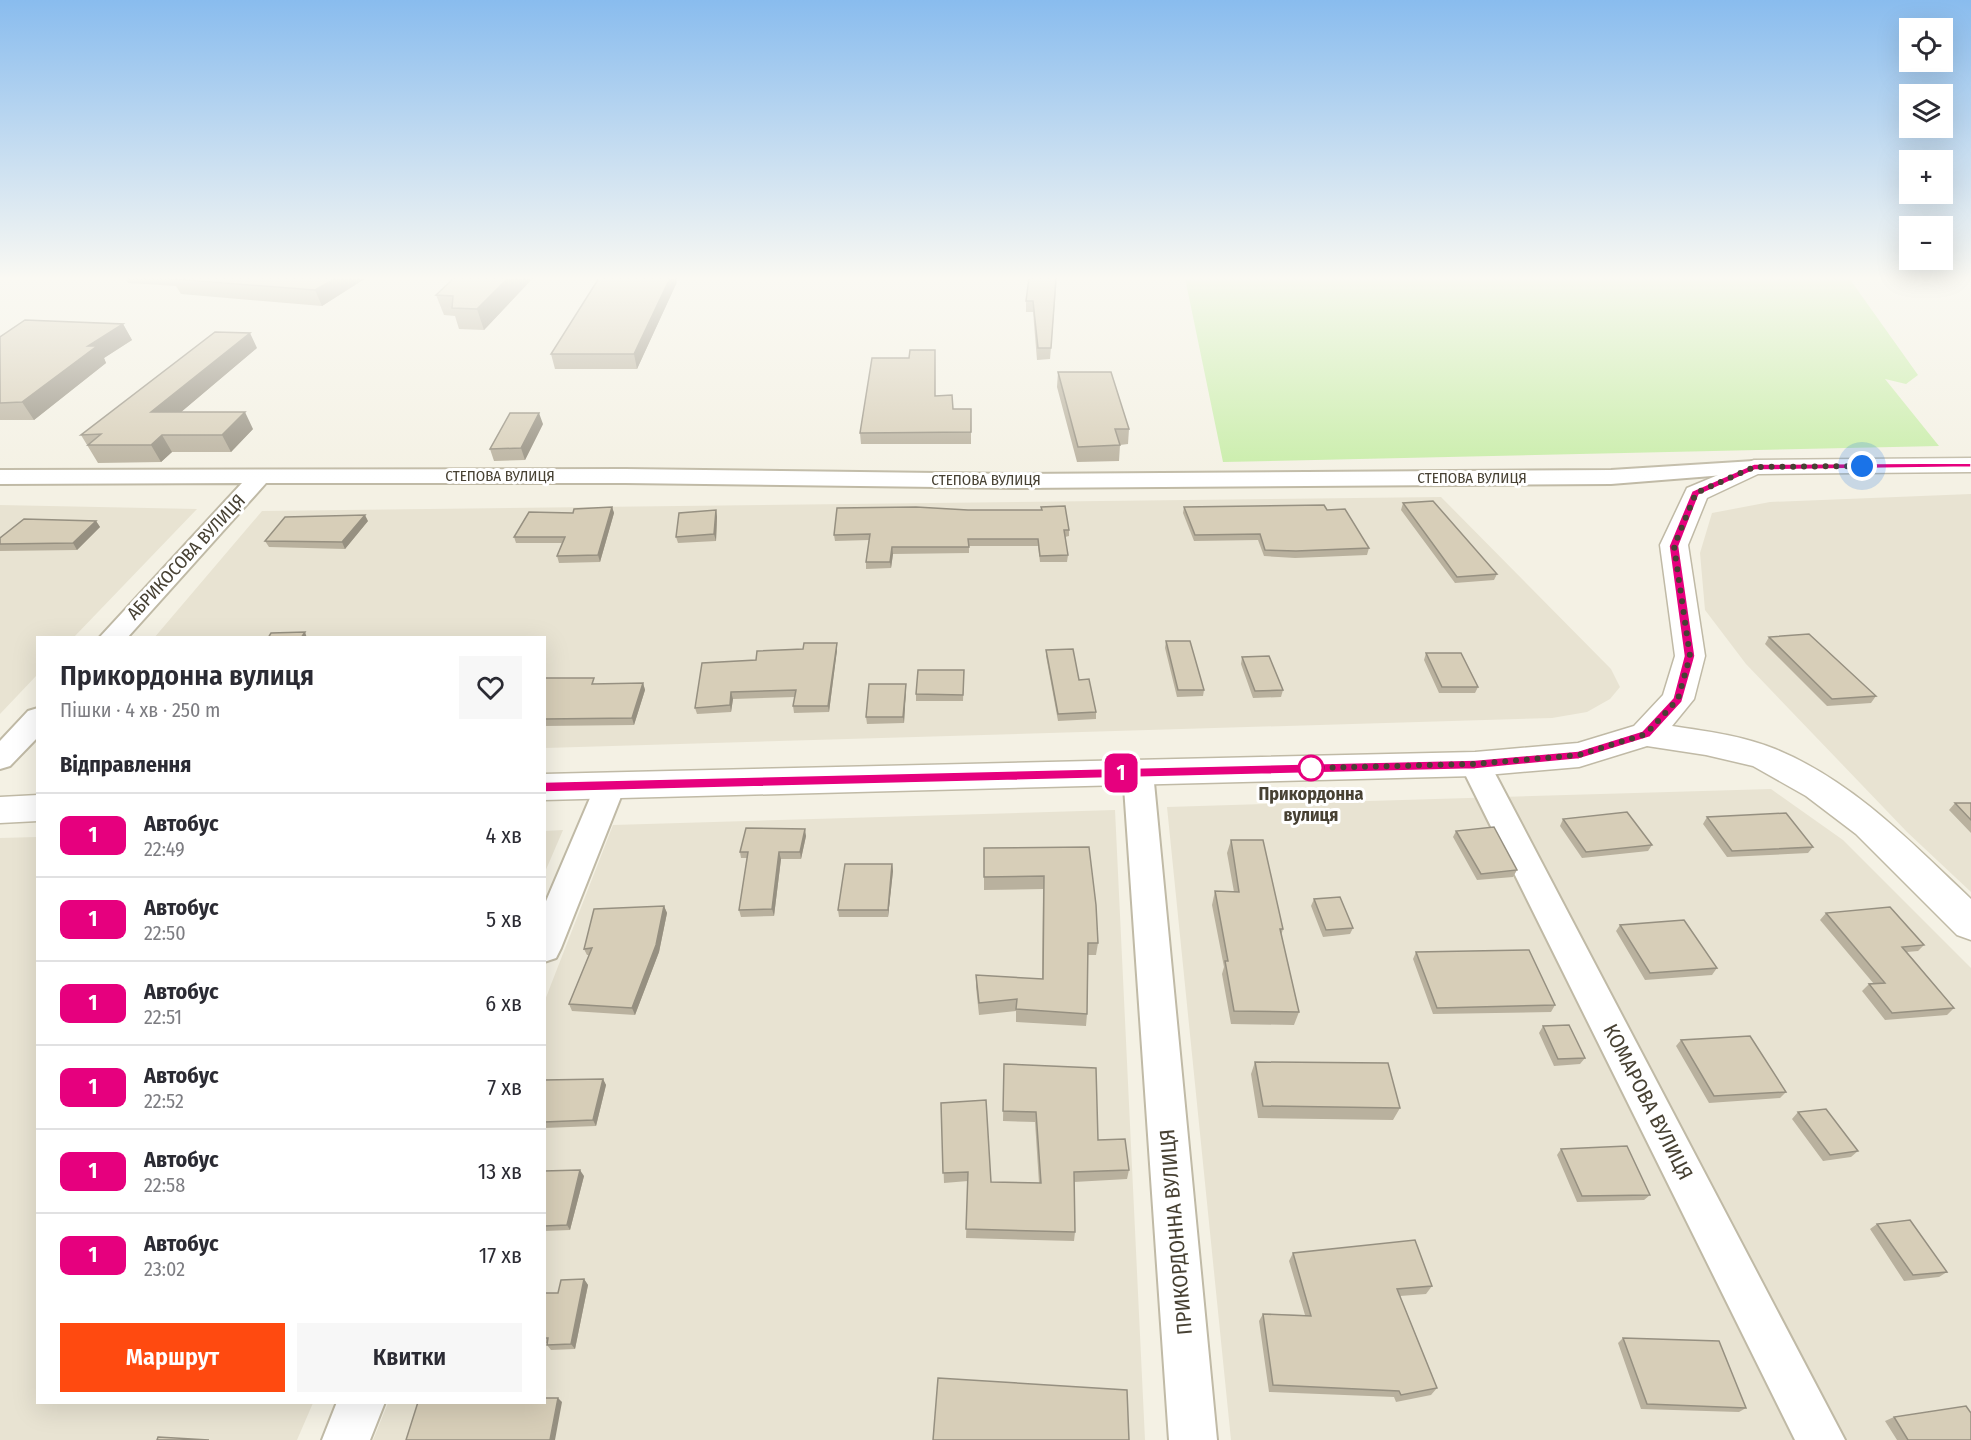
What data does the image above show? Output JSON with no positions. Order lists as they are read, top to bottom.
{
  "streets": {
    "street": [
      "СТЕПОВА ВУЛИЦЯ",
      "АБРИКОСОВА ВУЛИЦЯ",
      "КОМАРОВА ВУЛИЦЯ",
      "ПРИКОРДОННА ВУЛИЦЯ"
    ]
  },
  "crossings": [
    ["СТЕПОВА ВУЛИЦЯ", "АБРИКОСОВА ВУЛИЦЯ"]
  ],
  "places": ["Прикордонна вулиця"],
  "lines": ["bus line 1"],
  "page": {
    "on_map": "1",
    "map_buttons": ["+", "−"],
    "heading": [
      ["Прикордонна вулиця", "Пішки · 4 хв · 250 m"],
      "Відправлення"
    ],
    "list": [
      {
        "mark": "1",
        "name": "Автобус",
        "note": "22:49",
        "value": "4 хв"
      },
      {
        "mark": "1",
        "name": "Автобус",
        "note": "22:50",
        "value": "5 хв"
      },
      {
        "mark": "1",
        "name": "Автобус",
        "note": "22:51",
        "value": "6 хв"
      },
      {
        "mark": "1",
        "name": "Автобус",
        "note": "22:52",
        "value": "7 хв"
      },
      {
        "mark": "1",
        "name": "Автобус",
        "note": "22:58",
        "value": "13 хв"
      },
      {
        "mark": "1",
        "name": "Автобус",
        "note": "23:02",
        "value": "17 хв"
      }
    ],
    "buttons": ["Маршрут", "Квитки"]
  }
}
